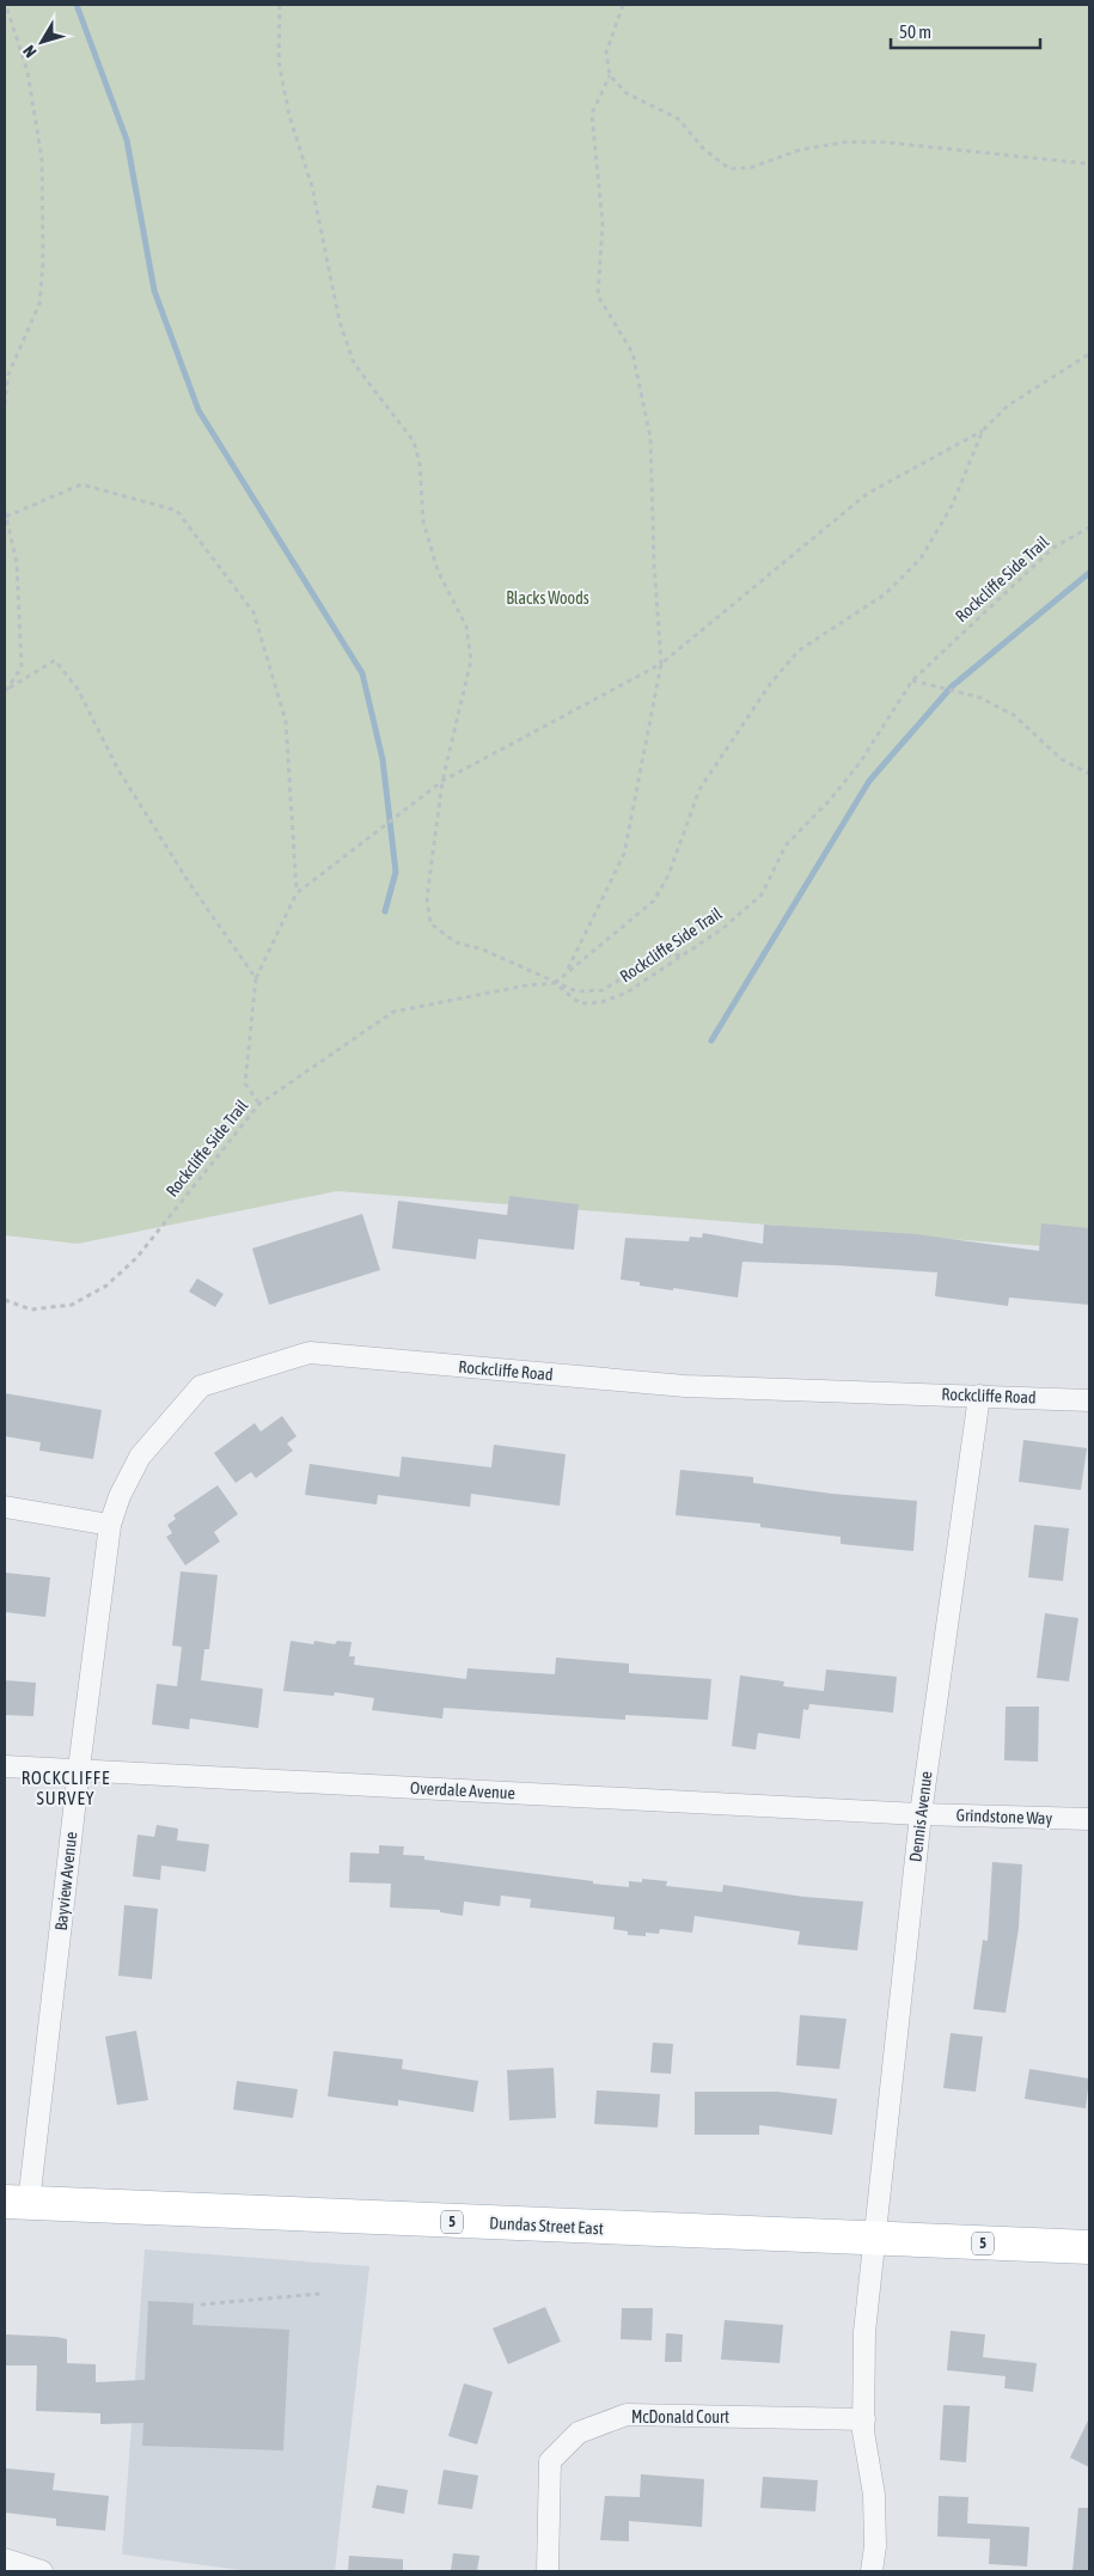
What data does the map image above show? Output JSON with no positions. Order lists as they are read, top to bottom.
{
  "streets": {
    "main road": ["5", "Dundas Street East"],
    "street": [
      "Rockcliffe Road",
      "Overdale Avenue",
      "Dennis Avenue",
      "Grindstone Way",
      "Bayview Avenue",
      "McDonald Court"
    ],
    "path": ["Rockcliffe Side Trail"]
  },
  "crossings": [
    ["Rockcliffe Road", "Dennis Avenue"],
    ["Rockcliffe Road", "Bayview Avenue"],
    ["Overdale Avenue", "Dennis Avenue"],
    ["Overdale Avenue", "Grindstone Way"],
    ["Overdale Avenue", "Bayview Avenue"],
    ["Dennis Avenue", "Grindstone Way"],
    ["Dennis Avenue", "Dundas Street East"],
    ["Bayview Avenue", "Dundas Street East"]
  ],
  "districts": ["ROCKCLIFFE SURVEY"],
  "parks": ["Blacks Woods"],
  "scale_bar": "50 m",
  "north": "bottom left"
}
